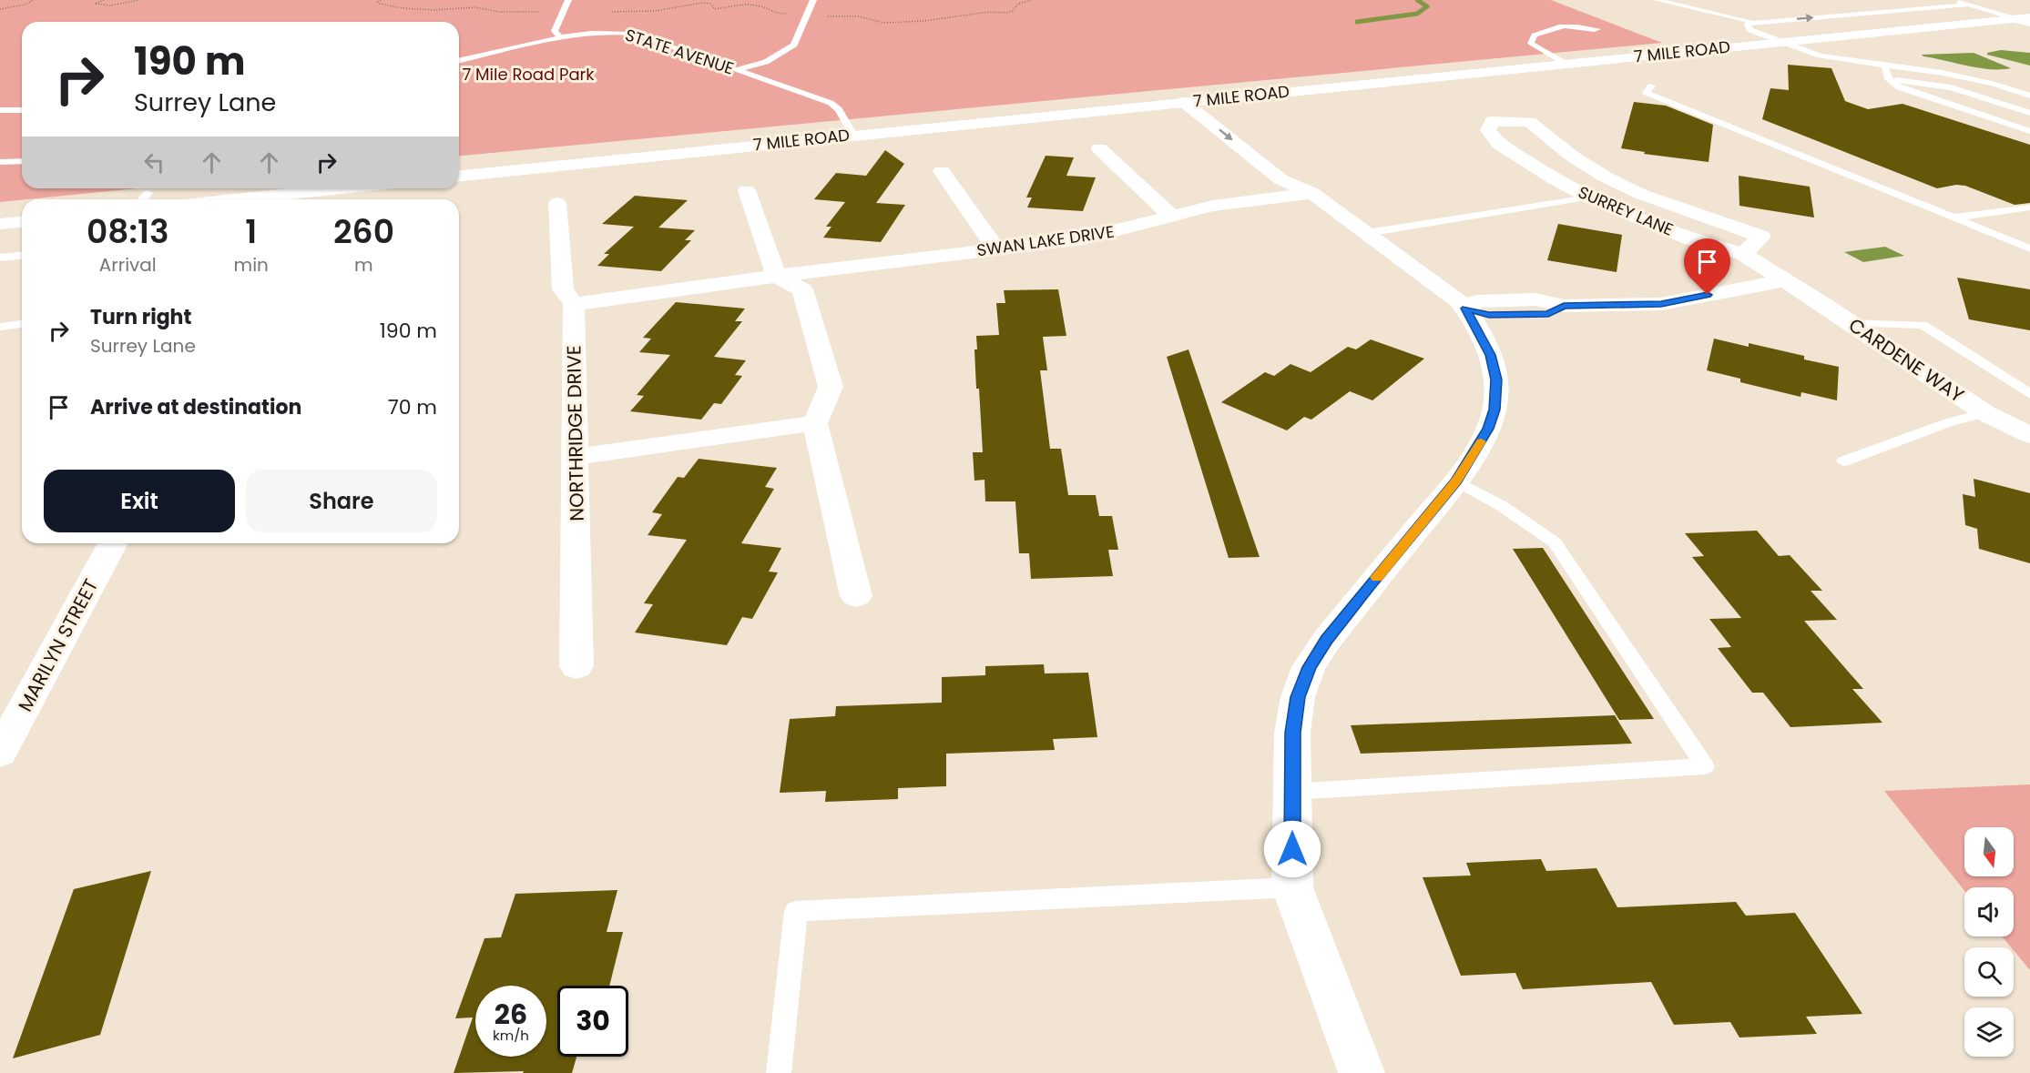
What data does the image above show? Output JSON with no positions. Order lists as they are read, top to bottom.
{
  "streets": {
    "street": [
      "7 MILE ROAD",
      "SURREY LANE",
      "SWAN LAKE DRIVE",
      "CARDENE WAY",
      "NORTHRIDGE DRIVE",
      "MARILYN STREET"
    ],
    "lane": ["STATE AVENUE"]
  },
  "crossings": [
    ["STATE AVENUE", "7 MILE ROAD"],
    ["SURREY LANE", "CARDENE WAY"],
    ["SWAN LAKE DRIVE", "NORTHRIDGE DRIVE"]
  ],
  "parks": ["7 Mile Road Park"],
  "north": "bottom",
  "page": {
    "turn": ["190 m", "Surrey Lane"],
    "eta": [
      "08:13",
      "Arrival",
      "1",
      "min",
      "260",
      "m"
    ],
    "list": [
      {
        "name": "Turn right",
        "note": "Surrey Lane",
        "value": "190 m"
      },
      {
        "name": "Arrive at destination",
        "value": "70 m"
      }
    ],
    "buttons": ["Exit", "Share"],
    "speed": "26 km/h",
    "limit": "30"
  }
}
